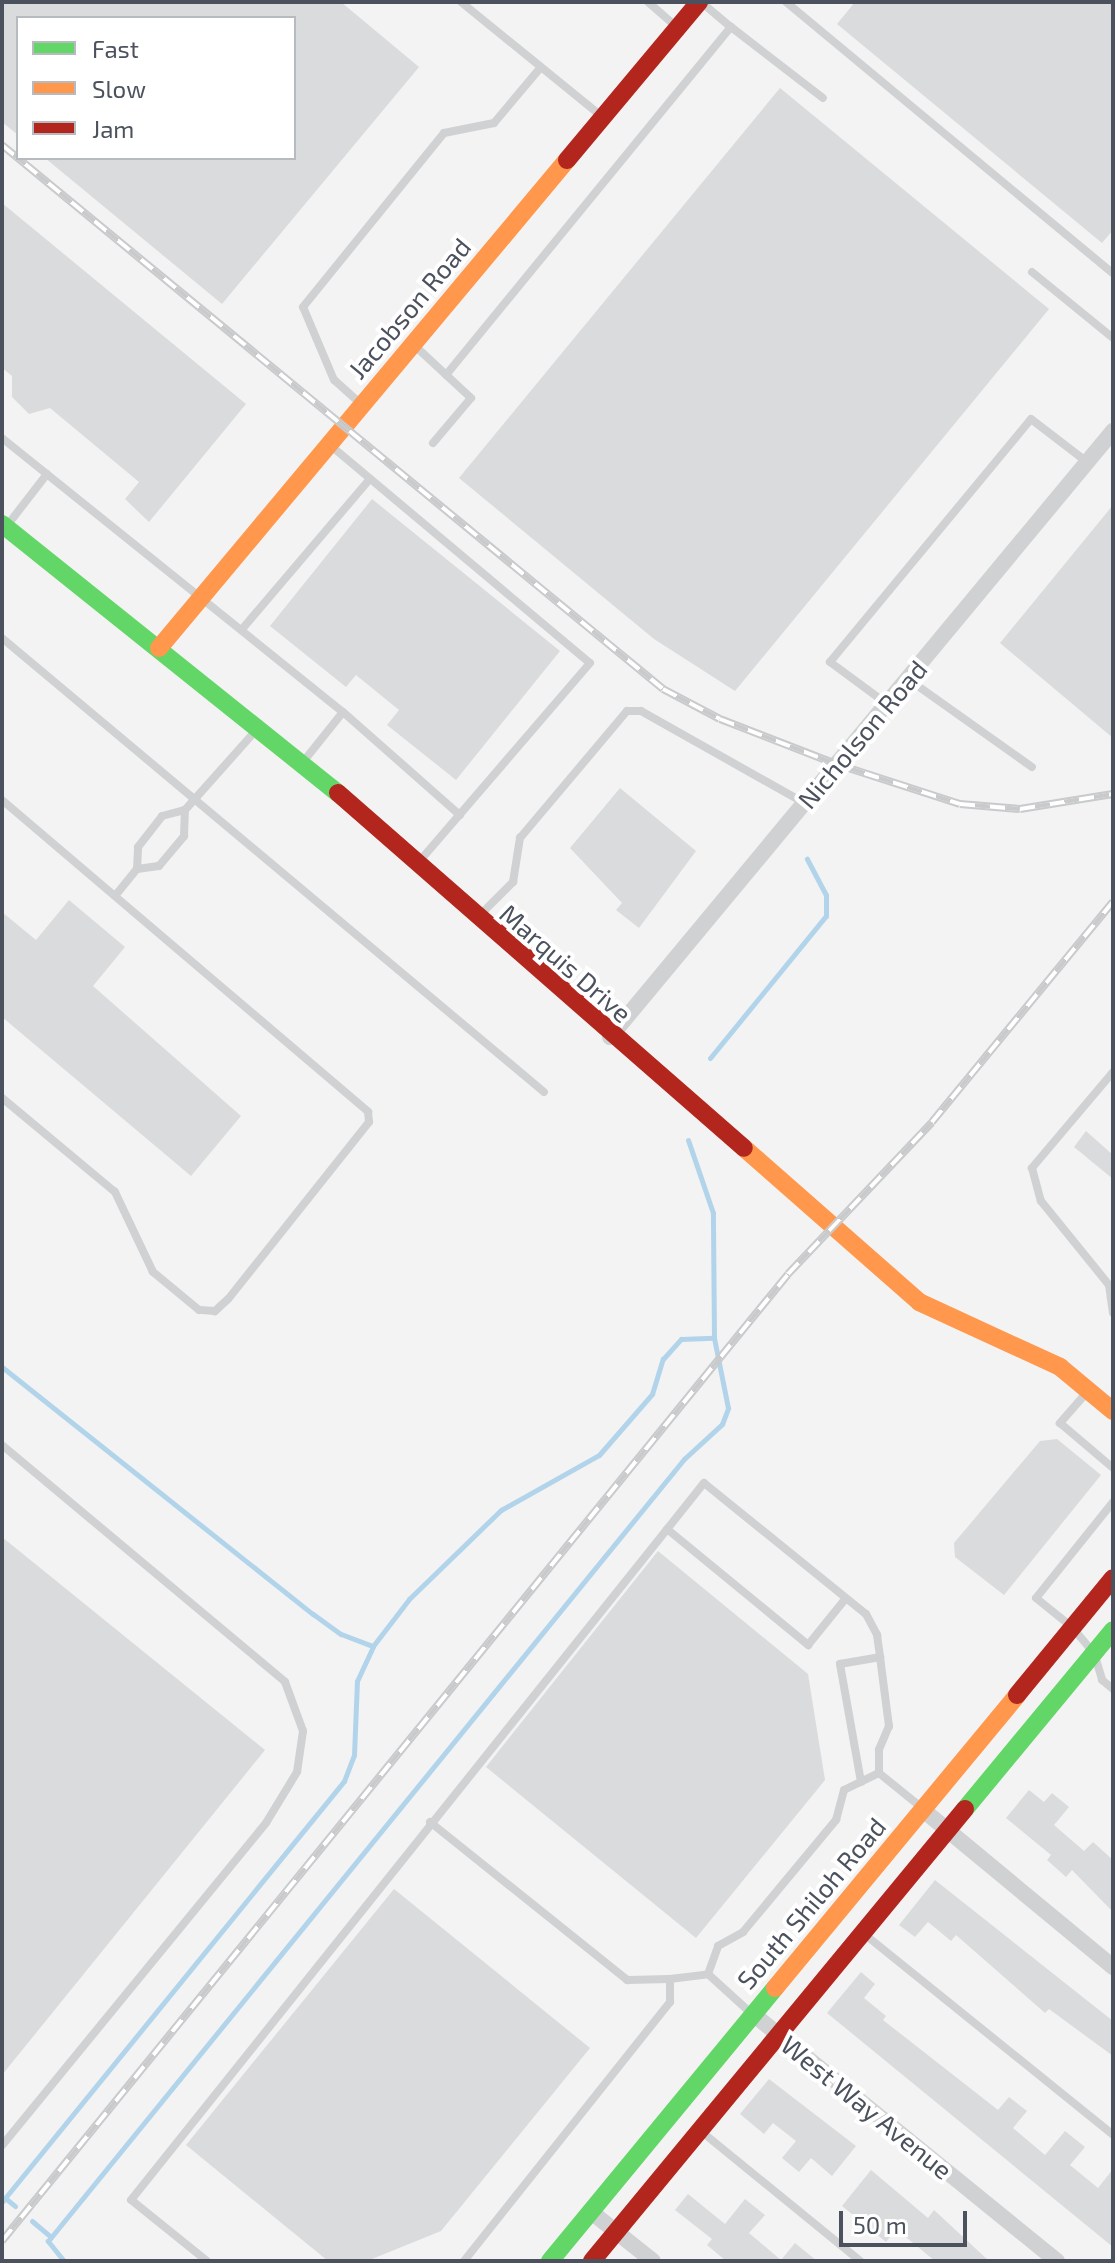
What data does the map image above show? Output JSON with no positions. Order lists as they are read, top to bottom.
{
  "streets": {
    "street": [
      "Jacobson Road",
      "Nicholson Road",
      "Marquis Drive",
      "South Shiloh Road",
      "West Way Avenue"
    ]
  },
  "crossings": [
    ["Jacobson Road", "Marquis Drive"],
    ["Nicholson Road", "Marquis Drive"],
    ["South Shiloh Road", "West Way Avenue"]
  ],
  "legend": ["Fast", "Slow", "Jam"],
  "scale_bar": "50 m"
}
